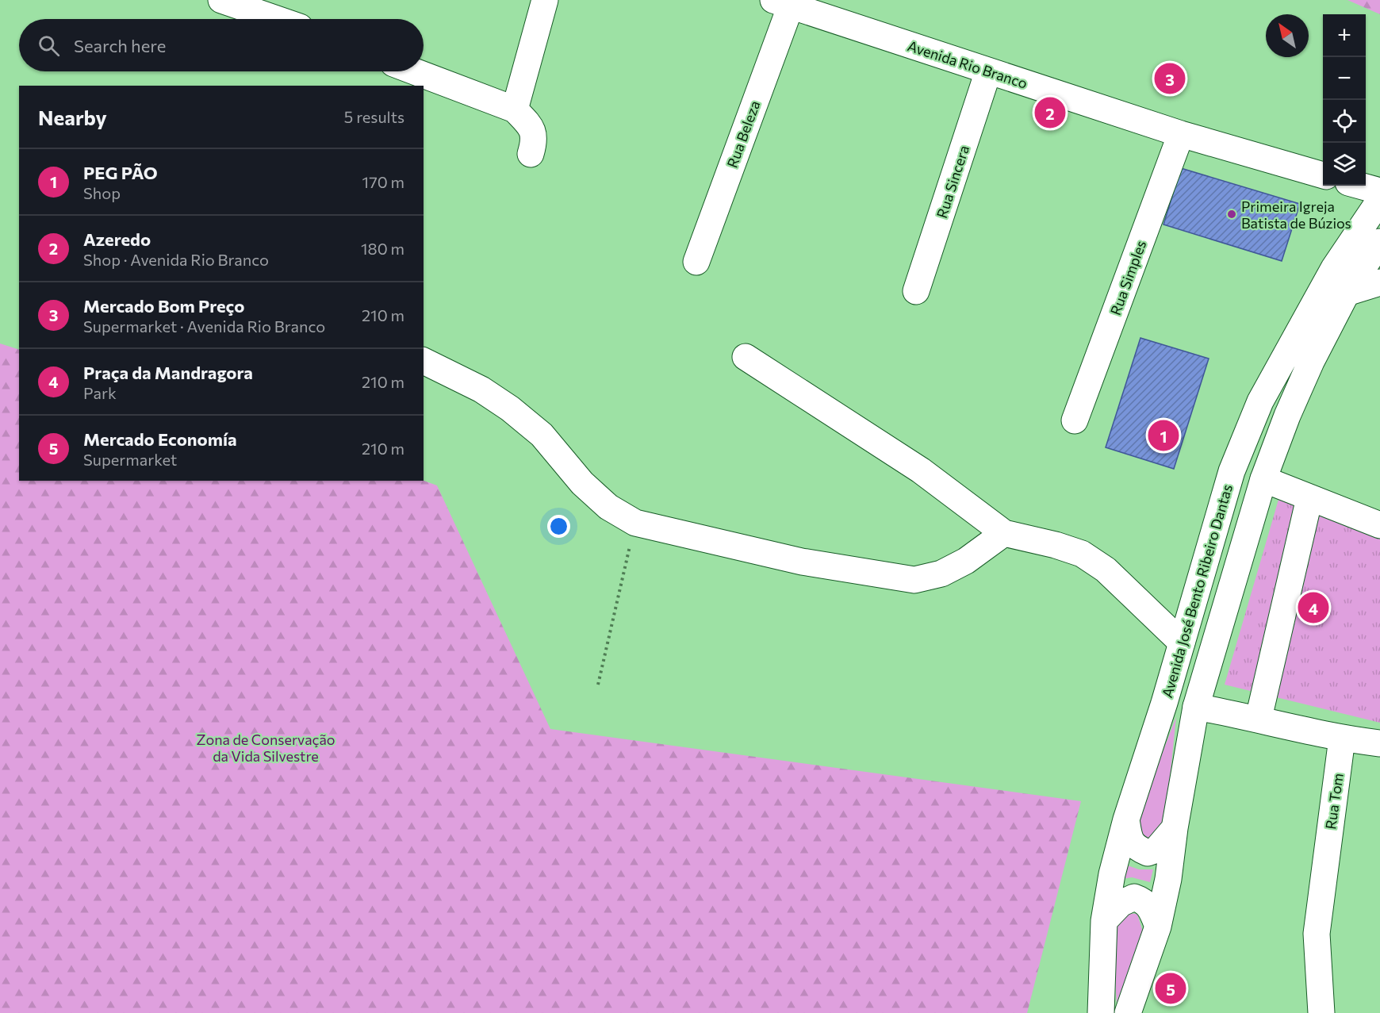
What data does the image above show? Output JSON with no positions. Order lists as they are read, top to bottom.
{
  "streets": {
    "street": [
      "Avenida Rio Branco",
      "Rua Beleza",
      "Rua Sincera",
      "Rua Simples",
      "Avenida José Bento Ribeiro Dantas",
      "Rua Tom"
    ]
  },
  "crossings": [
    ["Avenida Rio Branco", "Rua Beleza"],
    ["Avenida Rio Branco", "Rua Sincera"],
    ["Avenida Rio Branco", "Rua Simples"]
  ],
  "parks": ["Zona de Conservação da Vida Silvestre"],
  "places": ["Primeira Igreja Batista de Búzios"],
  "north": "top left",
  "page": {
    "map_buttons": ["+", "−"],
    "search": "Search here",
    "pins": [
      "3",
      "2",
      "1",
      "4",
      "5"
    ],
    "heading": ["Nearby", "5 results"],
    "list": [
      {
        "mark": "1",
        "name": "PEG PÃO",
        "note": "Shop",
        "value": "170 m"
      },
      {
        "mark": "2",
        "name": "Azeredo",
        "note": "Shop · Avenida Rio Branco",
        "value": "180 m"
      },
      {
        "mark": "3",
        "name": "Mercado Bom Preço",
        "note": "Supermarket · Avenida Rio Branco",
        "value": "210 m"
      },
      {
        "mark": "4",
        "name": "Praça da Mandragora",
        "note": "Park",
        "value": "210 m"
      },
      {
        "mark": "5",
        "name": "Mercado Economía",
        "note": "Supermarket",
        "value": "210 m"
      }
    ]
  }
}
